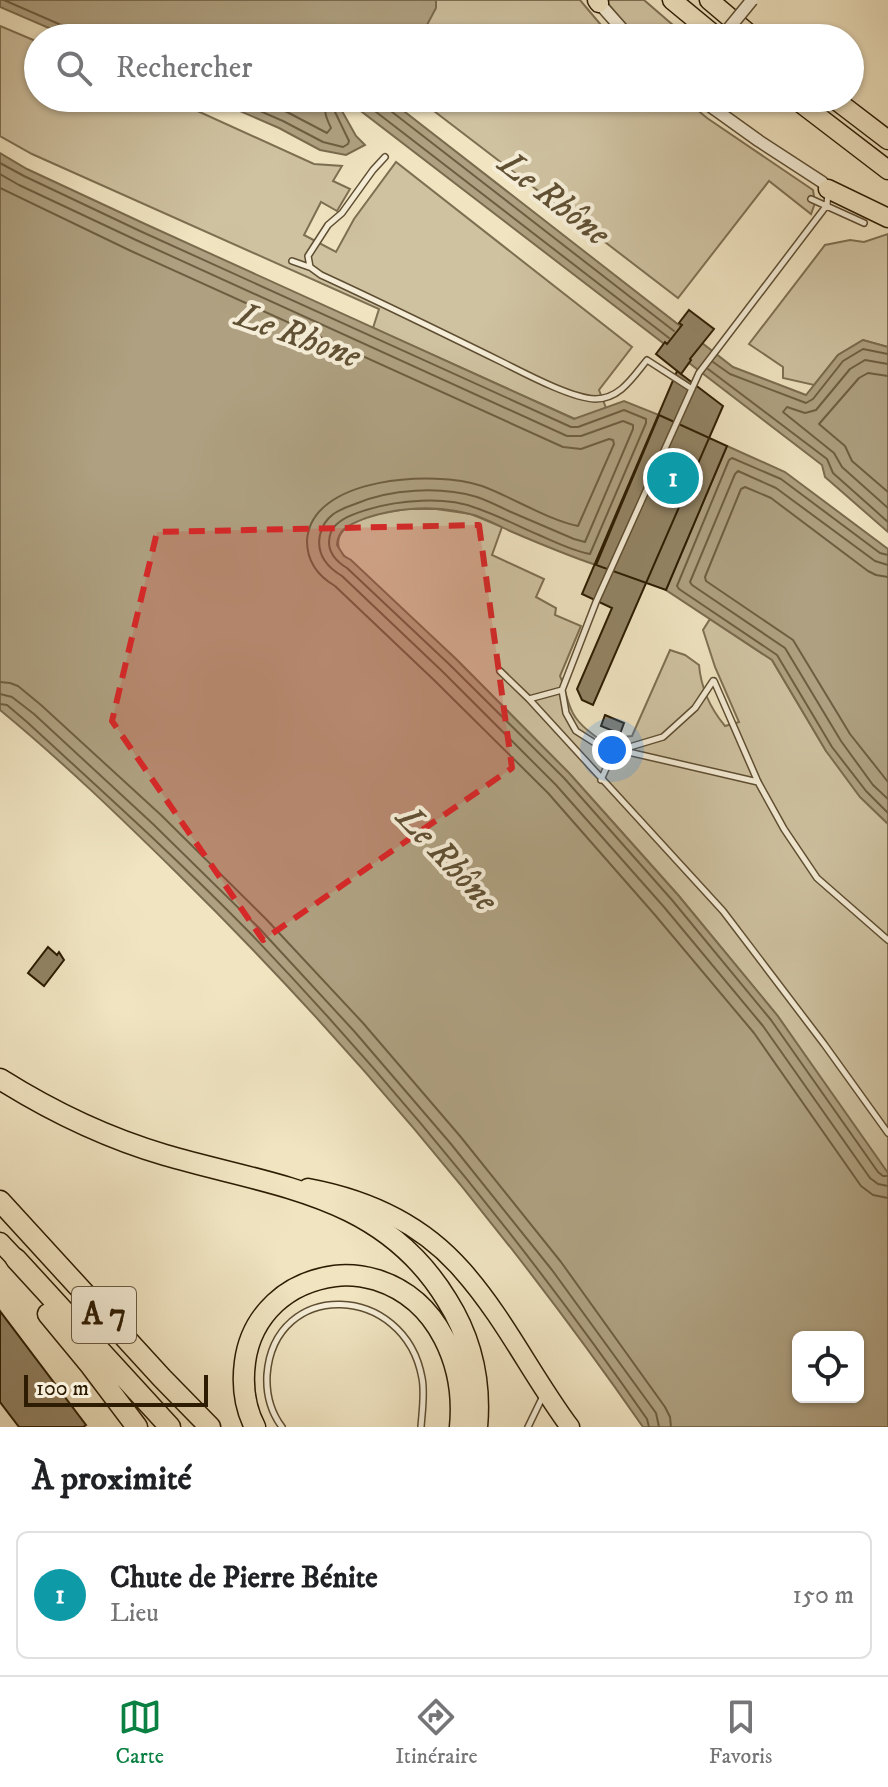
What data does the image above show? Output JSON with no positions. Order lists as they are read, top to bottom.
{
  "streets": {
    "highway": ["A 7"]
  },
  "water": ["Le Rhône", "Le Rhone"],
  "scale_bar": "100 m",
  "page": {
    "search": "Rechercher",
    "pins": "1",
    "scale": "100 m",
    "heading": "À proximité",
    "list": [
      {
        "mark": "1",
        "name": "Chute de Pierre Bénite",
        "note": "Lieu",
        "value": "150 m"
      }
    ],
    "nav": ["Carte", "Itinéraire", "Favoris"]
  }
}
